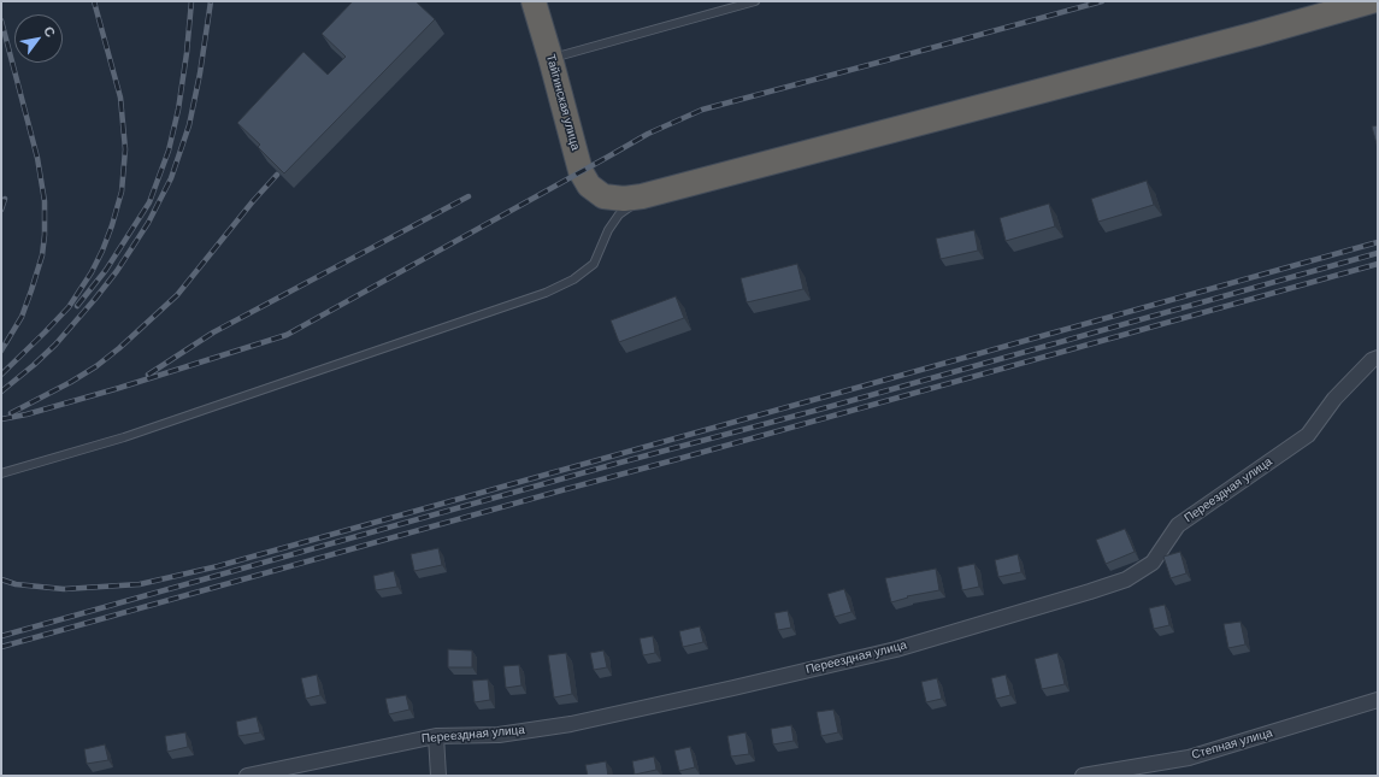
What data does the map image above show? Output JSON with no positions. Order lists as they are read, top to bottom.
{
  "streets": {
    "highway": ["Тайгинская улица"],
    "street": ["Переездная улица", "Степная улица"]
  },
  "north": "top right"
}
